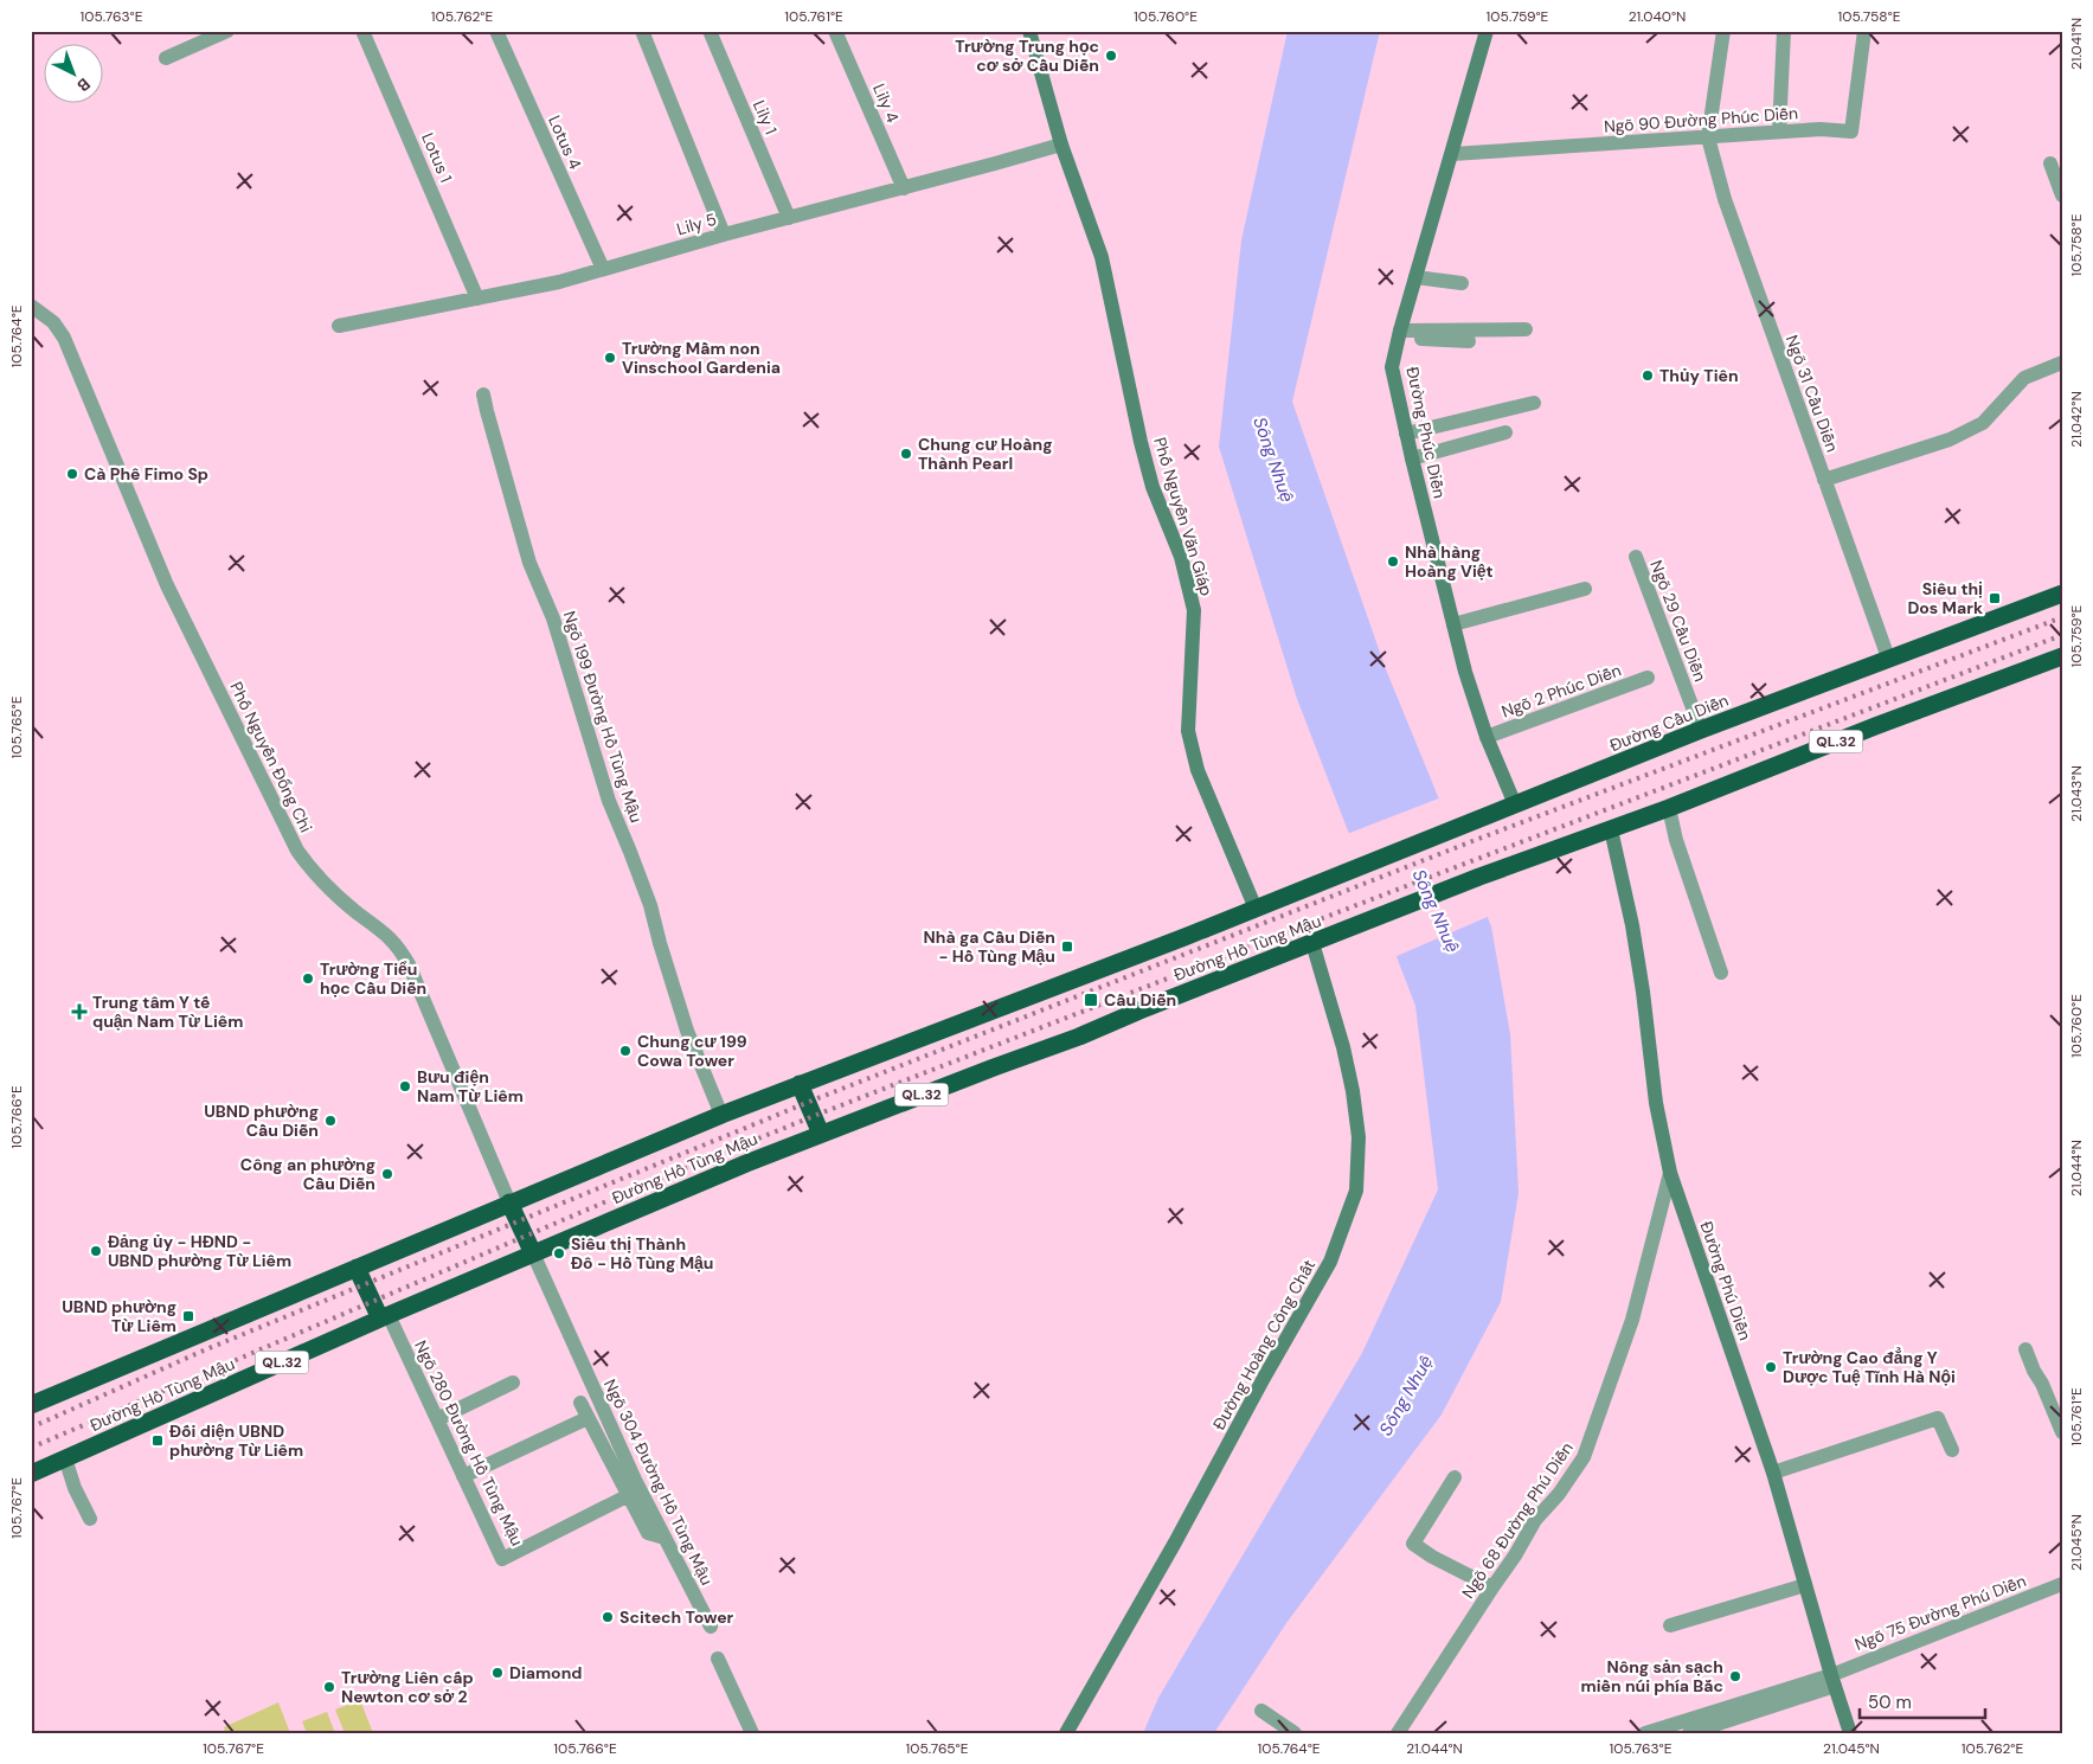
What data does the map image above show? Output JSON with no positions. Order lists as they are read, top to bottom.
{
  "streets": {
    "highway": ["Đường Cầu Diễn", "QL.32", "Đường Hồ Tùng Mậu"],
    "street": [
      "Lily 4",
      "Lily 1",
      "Ngõ 90 Đường Phúc Diễn",
      "Lotus 4",
      "Lotus 1",
      "Lily 5",
      "Ngõ 31 Cầu Diễn",
      "Đường Phúc Diễn",
      "Phố Nguyễn Văn Giáp",
      "Ngõ 29 Cầu Diễn",
      "Ngõ 2 Phúc Diễn",
      "Ngõ 199 Đường Hồ Tùng Mậu",
      "Phố Nguyễn Đổng Chi",
      "Đường Phú Diễn",
      "Đường Hoàng Công Chất",
      "Ngõ 280 Đường Hồ Tùng Mậu",
      "Ngõ 304 Đường Hồ Tùng Mậu",
      "Ngõ 68 Đường Phú Diễn",
      "Ngõ 75 Đường Phú Diễn"
    ]
  },
  "crossings": [
    ["Lily 4", "Lily 5"],
    ["Lily 1", "Lily 5"],
    ["Ngõ 90 Đường Phúc Diễn", "Ngõ 31 Cầu Diễn"],
    ["Ngõ 90 Đường Phúc Diễn", "Đường Phúc Diễn"],
    ["Lotus 4", "Lily 5"],
    ["Lotus 1", "Lily 5"],
    ["Lily 5", "Phố Nguyễn Văn Giáp"],
    ["Ngõ 31 Cầu Diễn", "Đường Cầu Diễn"],
    ["Đường Phúc Diễn", "Ngõ 2 Phúc Diễn"],
    ["Đường Phúc Diễn", "Đường Cầu Diễn"],
    ["Phố Nguyễn Văn Giáp", "Đường Hồ Tùng Mậu"],
    ["Ngõ 29 Cầu Diễn", "Đường Cầu Diễn"],
    ["Ngõ 199 Đường Hồ Tùng Mậu", "Đường Hồ Tùng Mậu"],
    ["Đường Cầu Diễn", "Đường Hồ Tùng Mậu"],
    ["QL.32", "Đường Hồ Tùng Mậu"],
    ["QL.32", "Đường Phú Diễn"],
    ["Phố Nguyễn Đổng Chi", "Đường Hồ Tùng Mậu"],
    ["Đường Hồ Tùng Mậu", "Đường Phú Diễn"],
    ["Đường Hồ Tùng Mậu", "Đường Hoàng Công Chất"],
    ["Đường Hồ Tùng Mậu", "Ngõ 280 Đường Hồ Tùng Mậu"],
    ["Đường Hồ Tùng Mậu", "Ngõ 304 Đường Hồ Tùng Mậu"],
    ["Đường Phú Diễn", "Ngõ 68 Đường Phú Diễn"],
    ["Đường Phú Diễn", "Ngõ 75 Đường Phú Diễn"]
  ],
  "water": ["Sông Nhuệ"],
  "places": {
    "other": [
      "Trường Trung học cơ sở Cầu Diễn",
      "Trường Mầm non Vinschool Gardenia",
      "Thủy Tiên",
      "Chung cư Hoàng Thành Pearl",
      "Cà Phê Fimo Sp",
      "Nhà hàng Hoàng Việt",
      "Trường Tiểu học Cầu Diễn",
      "Chung cư 199 Cowa Tower",
      "Bưu điện Nam Từ Liêm",
      "UBND phường Cầu Diễn",
      "Công an phường Cầu Diễn",
      "Đảng ủy - HĐND - UBND phường Từ Liêm",
      "Siêu thị Thành Đô - Hồ Tùng Mậu",
      "Trường Cao đẳng Y Dược Tuệ Tĩnh Hà Nội",
      "Scitech Tower",
      "Diamond",
      "Nông sản sạch miền núi phía Bắc",
      "Trường Liên cấp Newton cơ sở 2"
    ],
    "transit": [
      "Siêu thị Dos Mark",
      "Nhà ga Cầu Diễn - Hồ Tùng Mậu",
      "Cầu Diễn",
      "UBND phường Từ Liêm",
      "Đối diện UBND phường Từ Liêm"
    ],
    "health": ["Trung tâm Y tế quận Nam Từ Liêm"]
  },
  "scale_bar": "50 m",
  "north": "bottom right",
  "coordinates": [
    "105.763°E",
    "105.762°E",
    "105.761°E",
    "105.760°E",
    "105.759°E",
    "21.040°N",
    "105.758°E",
    "21.041°N",
    "105.764°E",
    "21.042°N",
    "105.765°E",
    "21.043°N",
    "105.766°E",
    "21.044°N",
    "105.767°E",
    "21.045°N"
  ]
}
